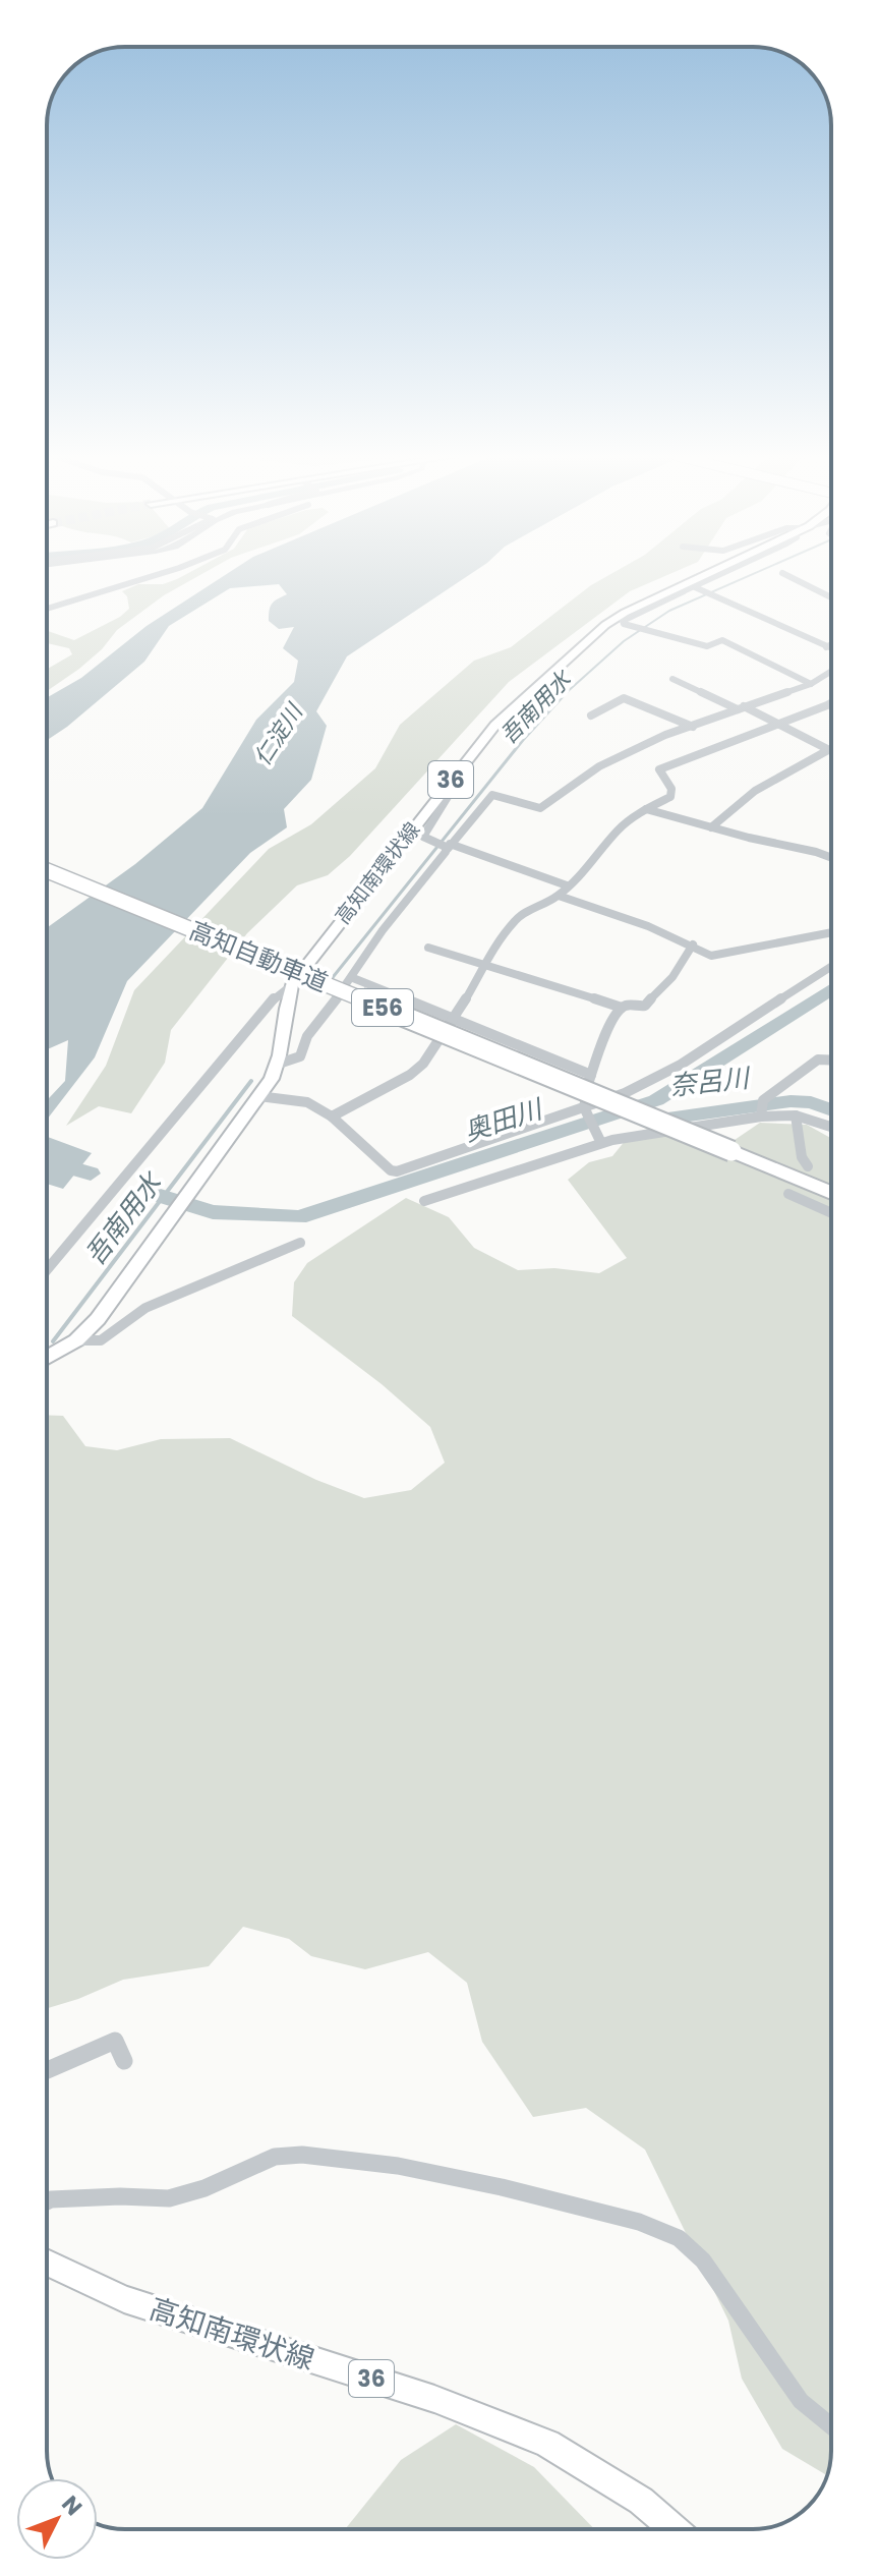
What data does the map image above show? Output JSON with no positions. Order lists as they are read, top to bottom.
{
  "streets": {
    "highway": ["高知自動車道", "E56"],
    "main road": ["36", "高知南環状線"]
  },
  "water": [
    "吾南用水",
    "仁淀川",
    "奈呂川",
    "奥田川"
  ],
  "north": "top right"
}
